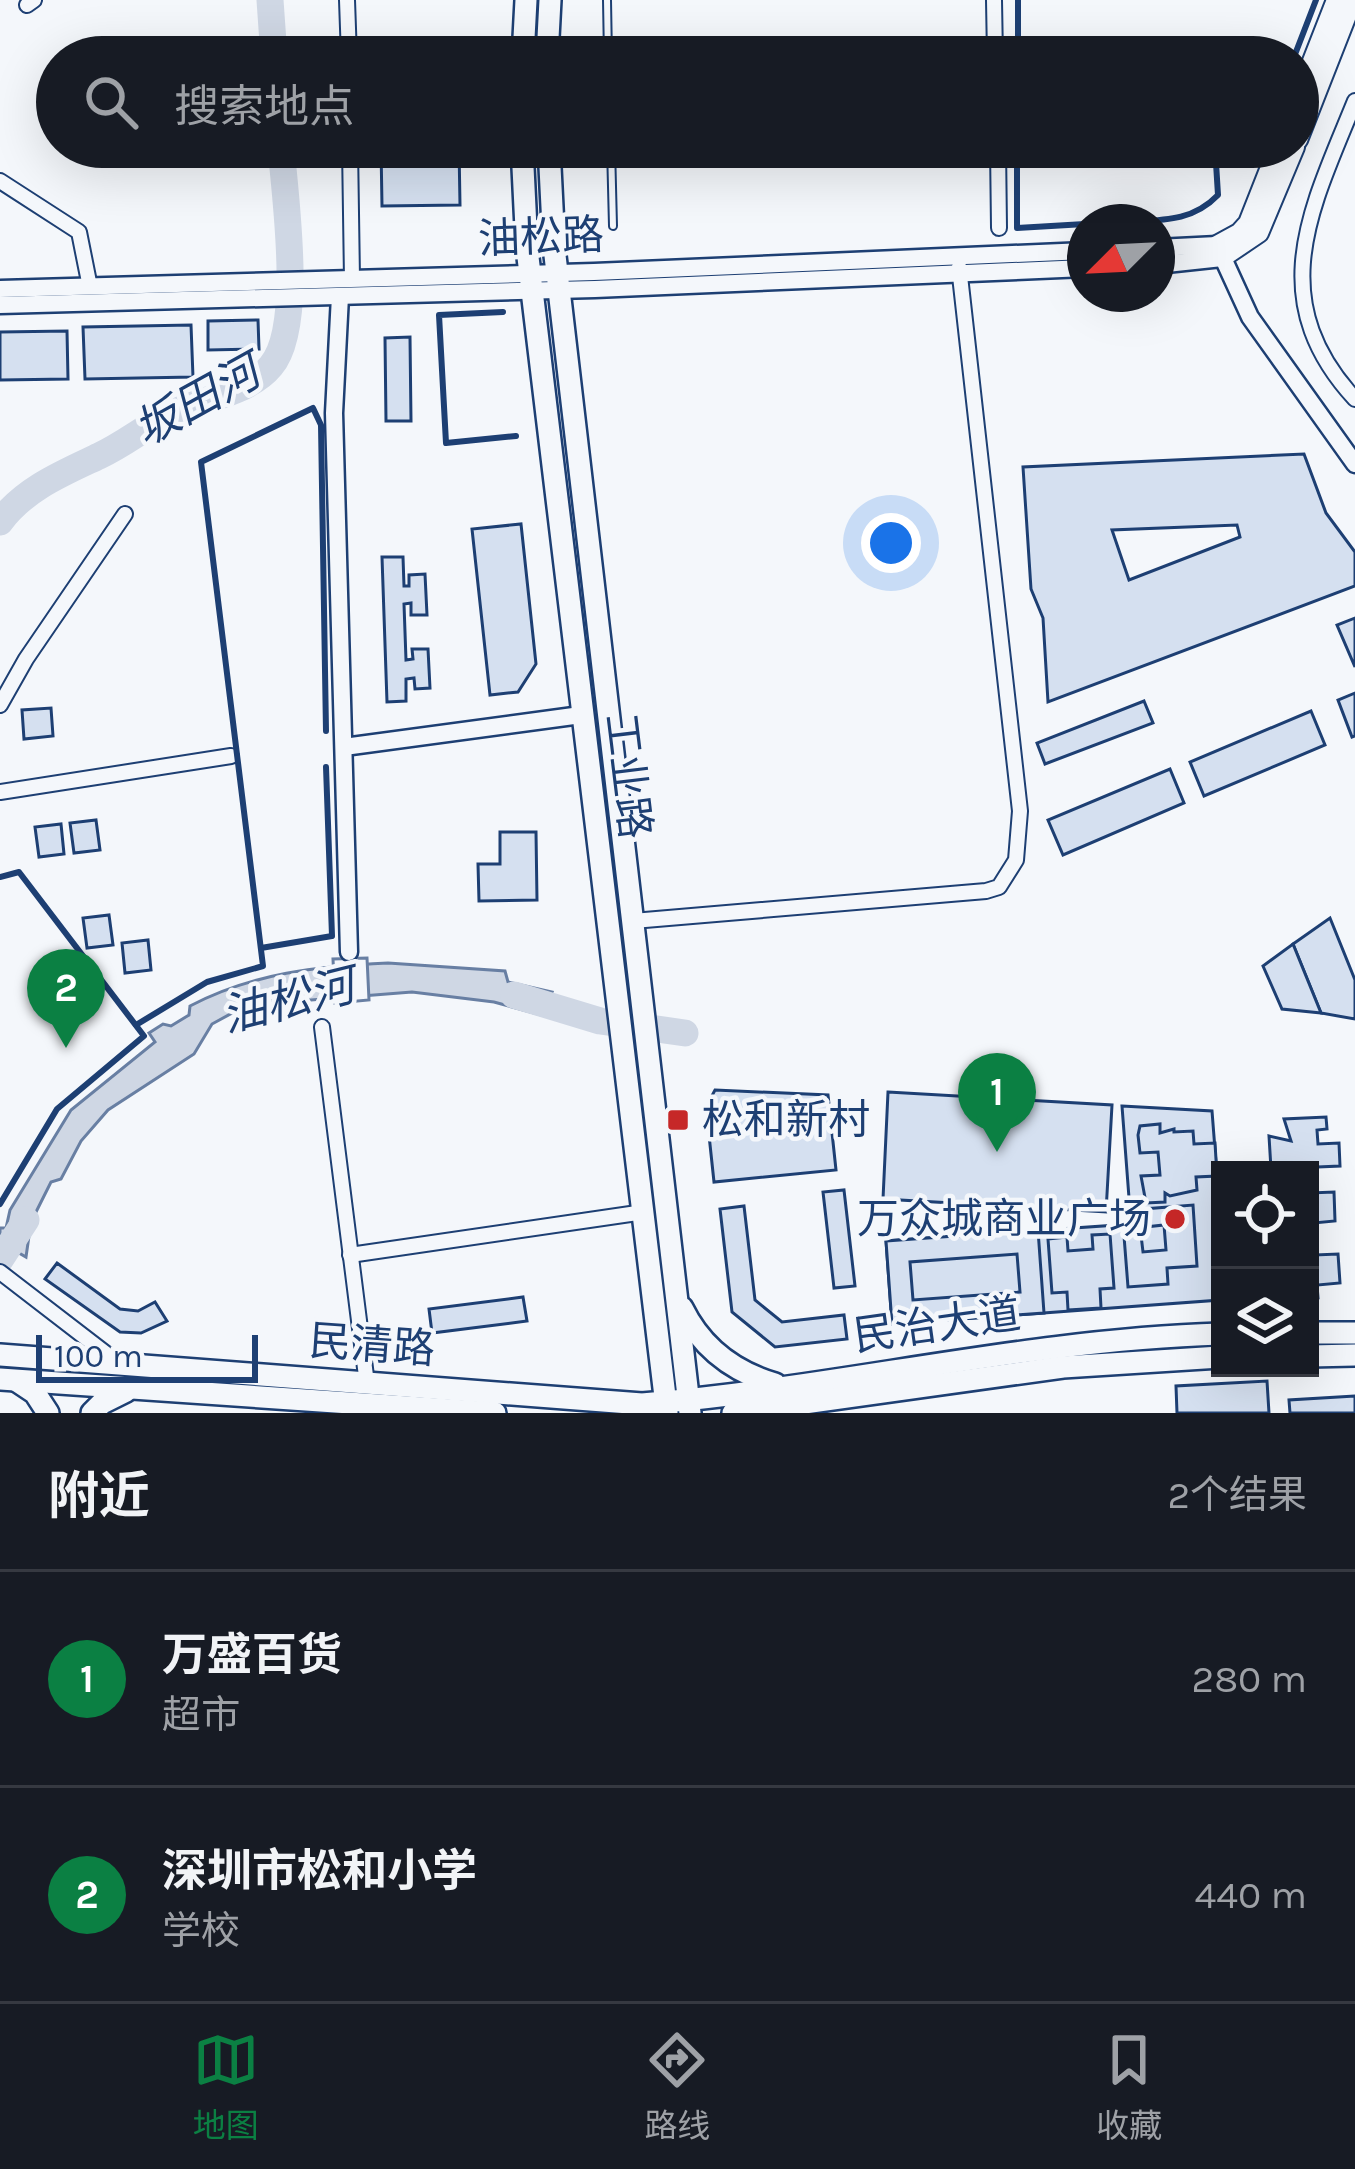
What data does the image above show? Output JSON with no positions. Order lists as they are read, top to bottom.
{
  "streets": {
    "main road": ["工业路", "民治大道", "民清路"],
    "street": ["油松路"]
  },
  "crossings": [
    ["油松路", "工业路"],
    ["工业路", "民治大道"],
    ["工业路", "民清路"],
    ["民治大道", "民清路"]
  ],
  "water": ["坂田河", "油松河"],
  "places": {
    "transit": ["松和新村"],
    "other": ["万众城商业广场"]
  },
  "scale_bar": "100 m",
  "north": "bottom left",
  "page": {
    "search": "搜索地点",
    "pins": ["2", "1"],
    "scale": "100 m",
    "heading": ["附近", "2个结果"],
    "list": [
      {
        "mark": "1",
        "name": "万盛百货",
        "note": "超市",
        "value": "280 m"
      },
      {
        "mark": "2",
        "name": "深圳市松和小学",
        "note": "学校",
        "value": "440 m"
      }
    ],
    "nav": ["地图", "路线", "收藏"]
  }
}
